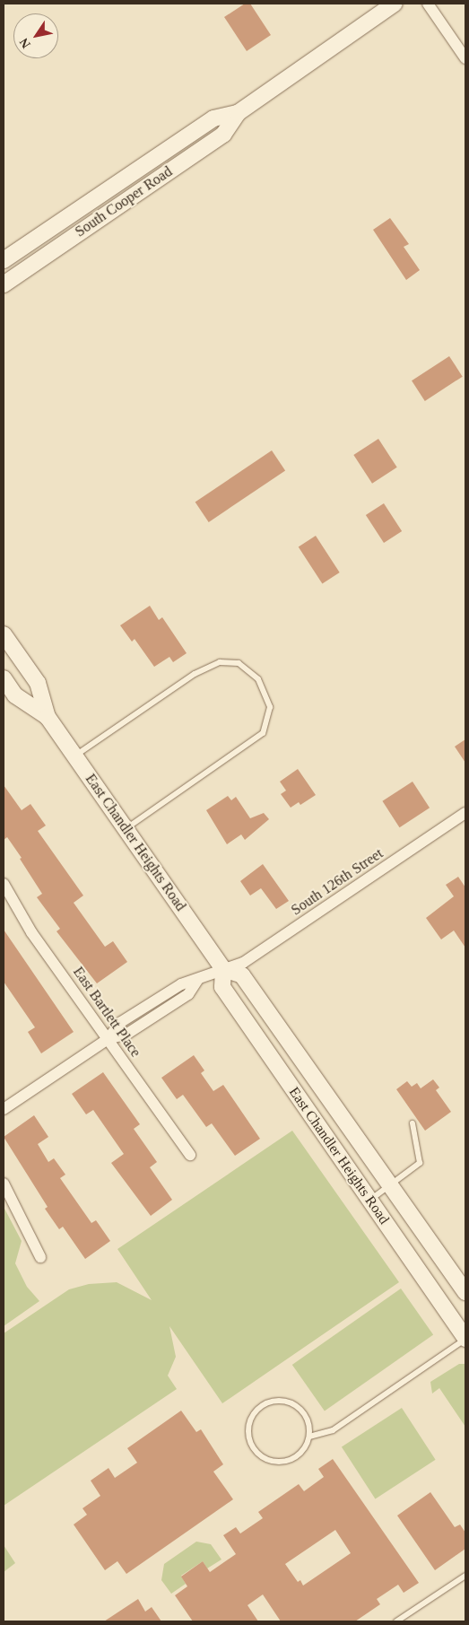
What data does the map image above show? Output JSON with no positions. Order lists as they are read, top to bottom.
{
  "streets": {
    "main road": ["South Cooper Road", "East Chandler Heights Road"],
    "street": ["South 126th Street", "East Bartlett Place"]
  },
  "crossings": [
    ["East Chandler Heights Road", "South 126th Street"],
    ["South 126th Street", "East Bartlett Place"]
  ],
  "north": "bottom left"
}
